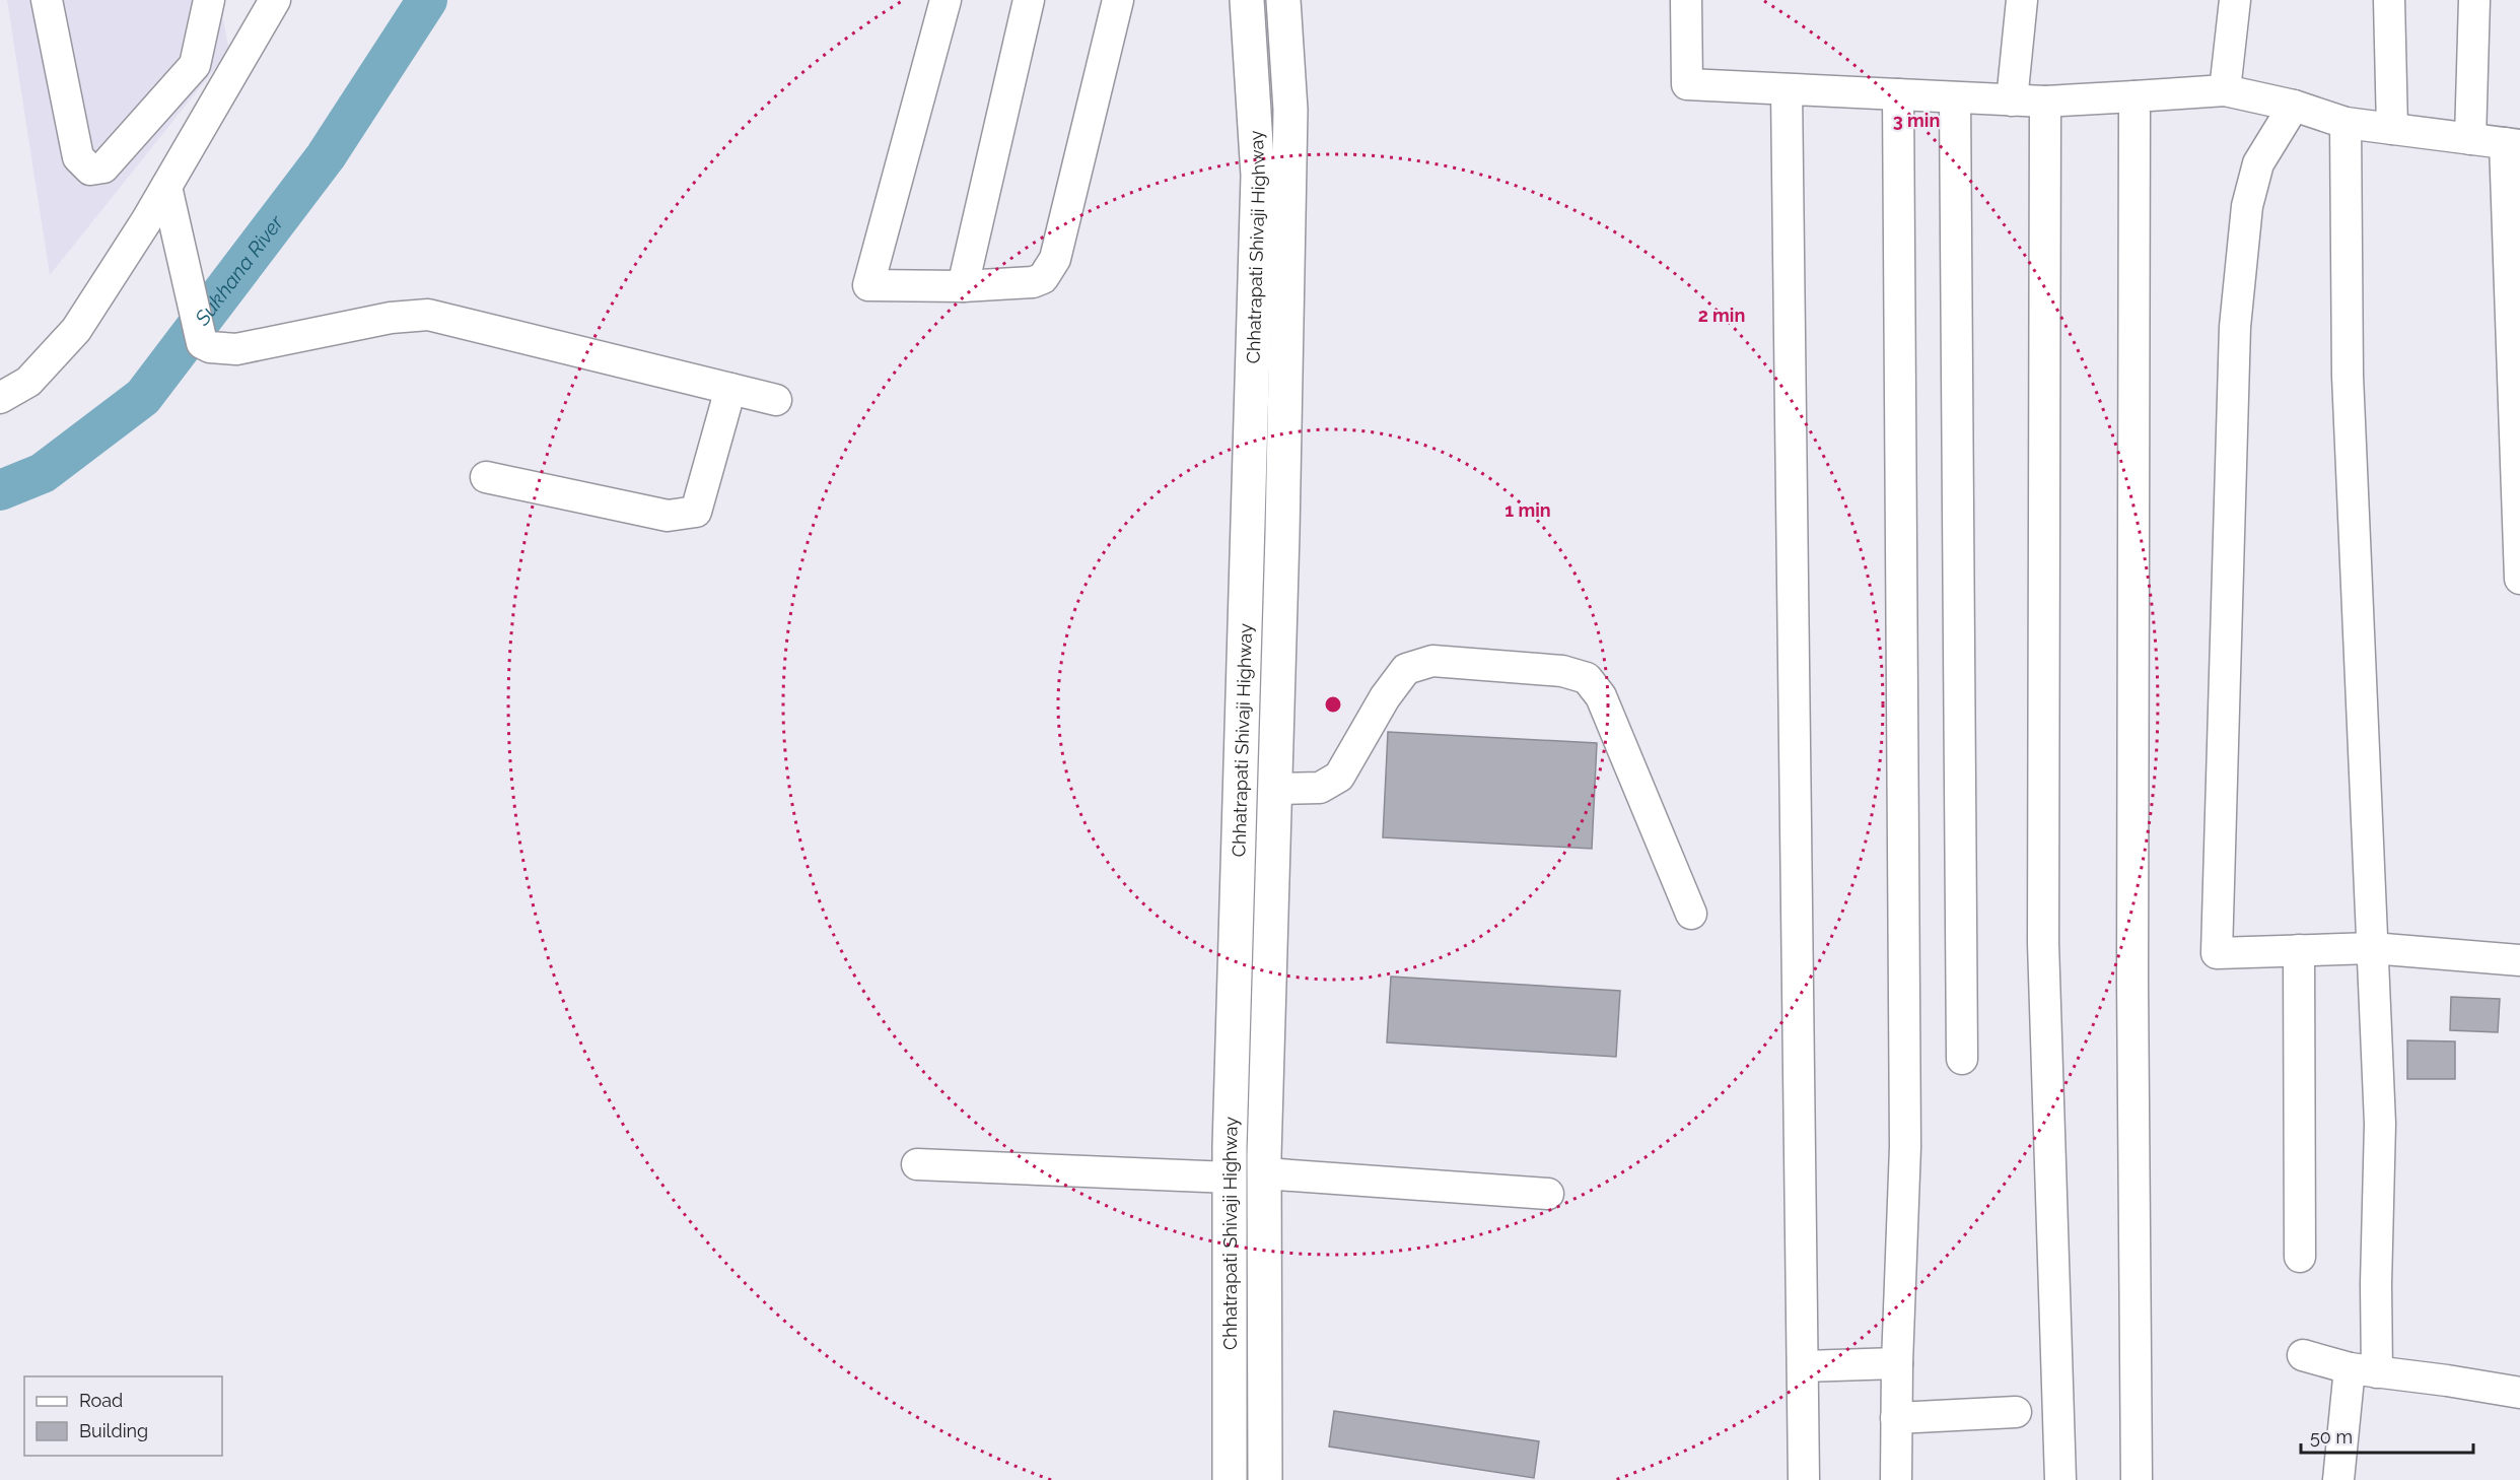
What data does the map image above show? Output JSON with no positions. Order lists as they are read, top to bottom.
{
  "streets": {
    "main road": ["Chhatrapati Shivaji Highway"]
  },
  "water": ["Sukhana River"],
  "legend": ["Road", "Building"],
  "scale_bar": "50 m",
  "rings": ["3 min", "2 min", "1 min"]
}
